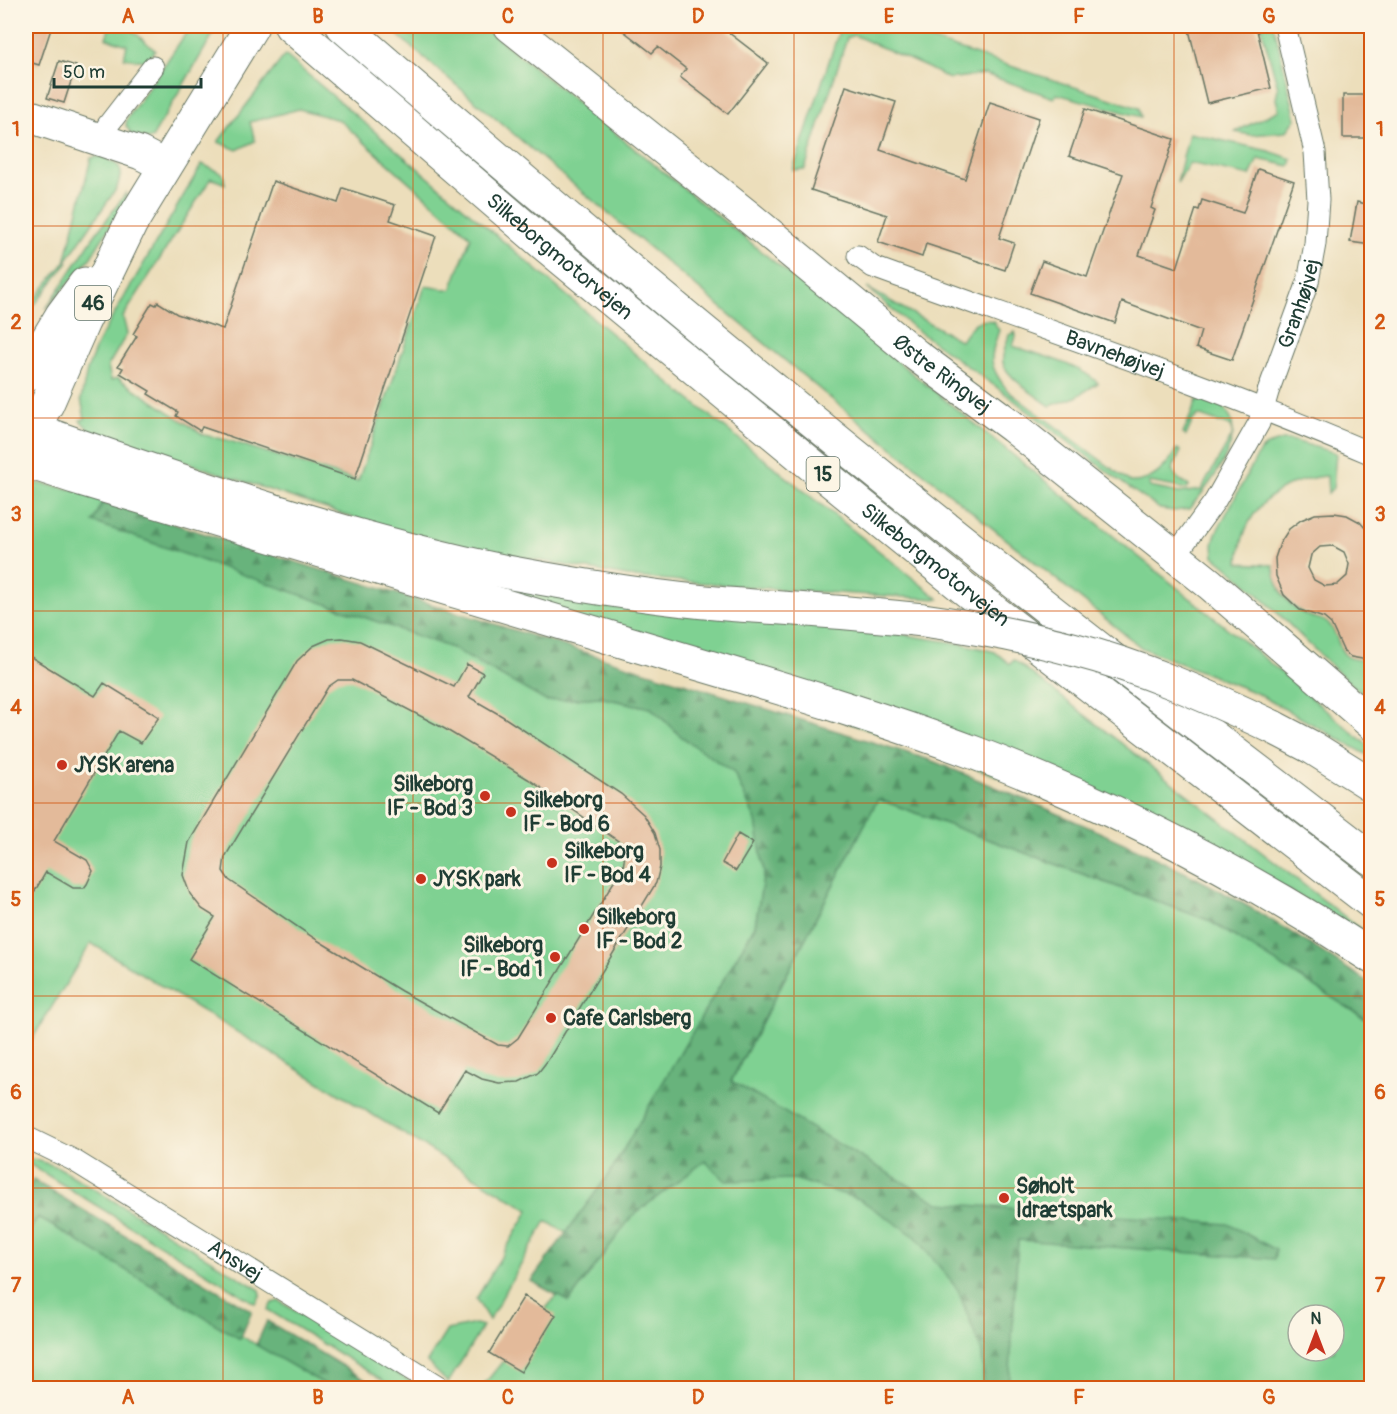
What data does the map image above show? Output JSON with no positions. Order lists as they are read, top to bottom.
{
  "streets": {
    "main road": [
      "Silkeborgmotorvejen",
      "46",
      "Østre Ringvej",
      "15"
    ],
    "street": ["Granhøjvej", "Bavnehøjvej", "Ansvej"]
  },
  "crossings": [
    ["Granhøjvej", "Bavnehøjvej"],
    ["Granhøjvej", "Østre Ringvej"]
  ],
  "places": [
    "JYSK arena",
    "Silkeborg IF - Bod 3",
    "Silkeborg IF - Bod 6",
    "Silkeborg IF - Bod 4",
    "JYSK park",
    "Silkeborg IF - Bod 2",
    "Silkeborg IF - Bod 1",
    "Cafe Carlsberg",
    "Søholt Idrætspark"
  ],
  "scale_bar": "50 m",
  "north": "top",
  "grid": {
    "columns": [
      "A",
      "B",
      "C",
      "D",
      "E",
      "F",
      "G"
    ],
    "rows": [
      "1",
      "2",
      "3",
      "4",
      "5",
      "6",
      "7"
    ]
  }
}
